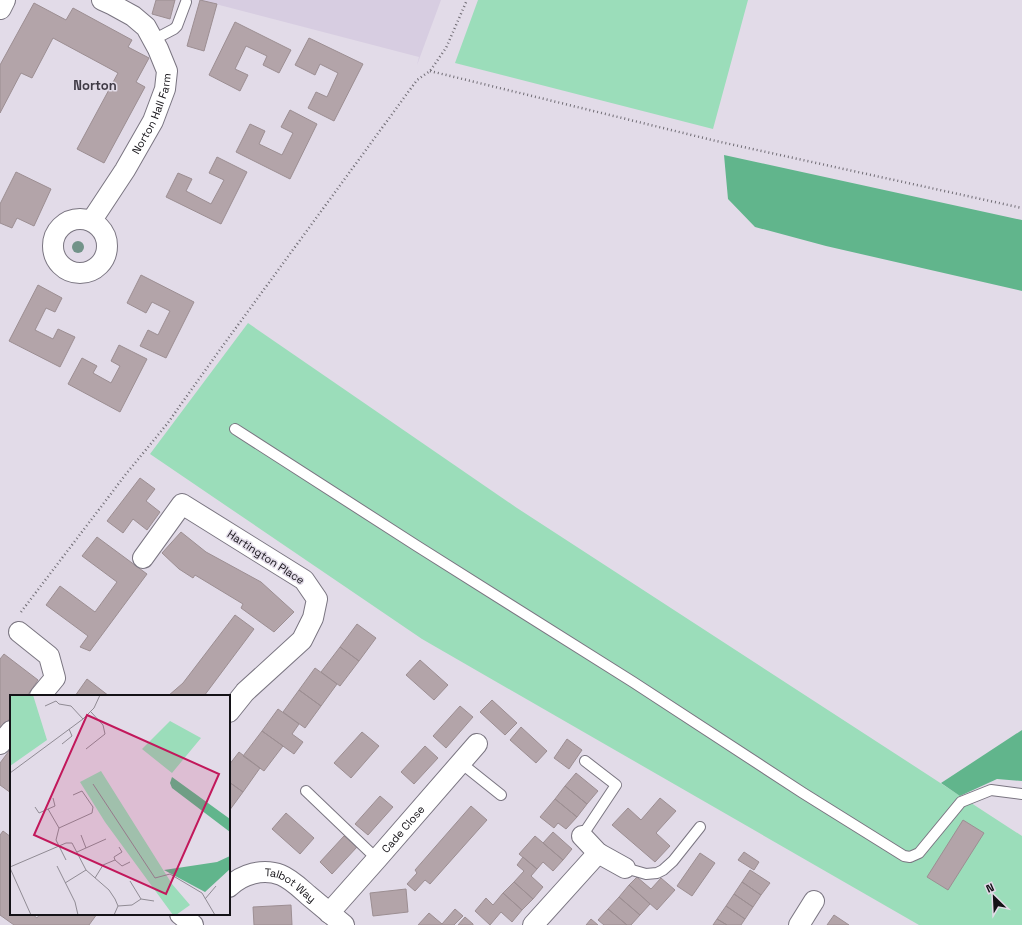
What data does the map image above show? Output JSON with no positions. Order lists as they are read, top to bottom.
{
  "streets": {
    "street": [
      "Norton Hall Farm",
      "Hartington Place",
      "Cade Close",
      "Talbot Way"
    ]
  },
  "crossings": [
    ["Cade Close", "Talbot Way"]
  ],
  "districts": ["Norton"],
  "north": "top left"
}
